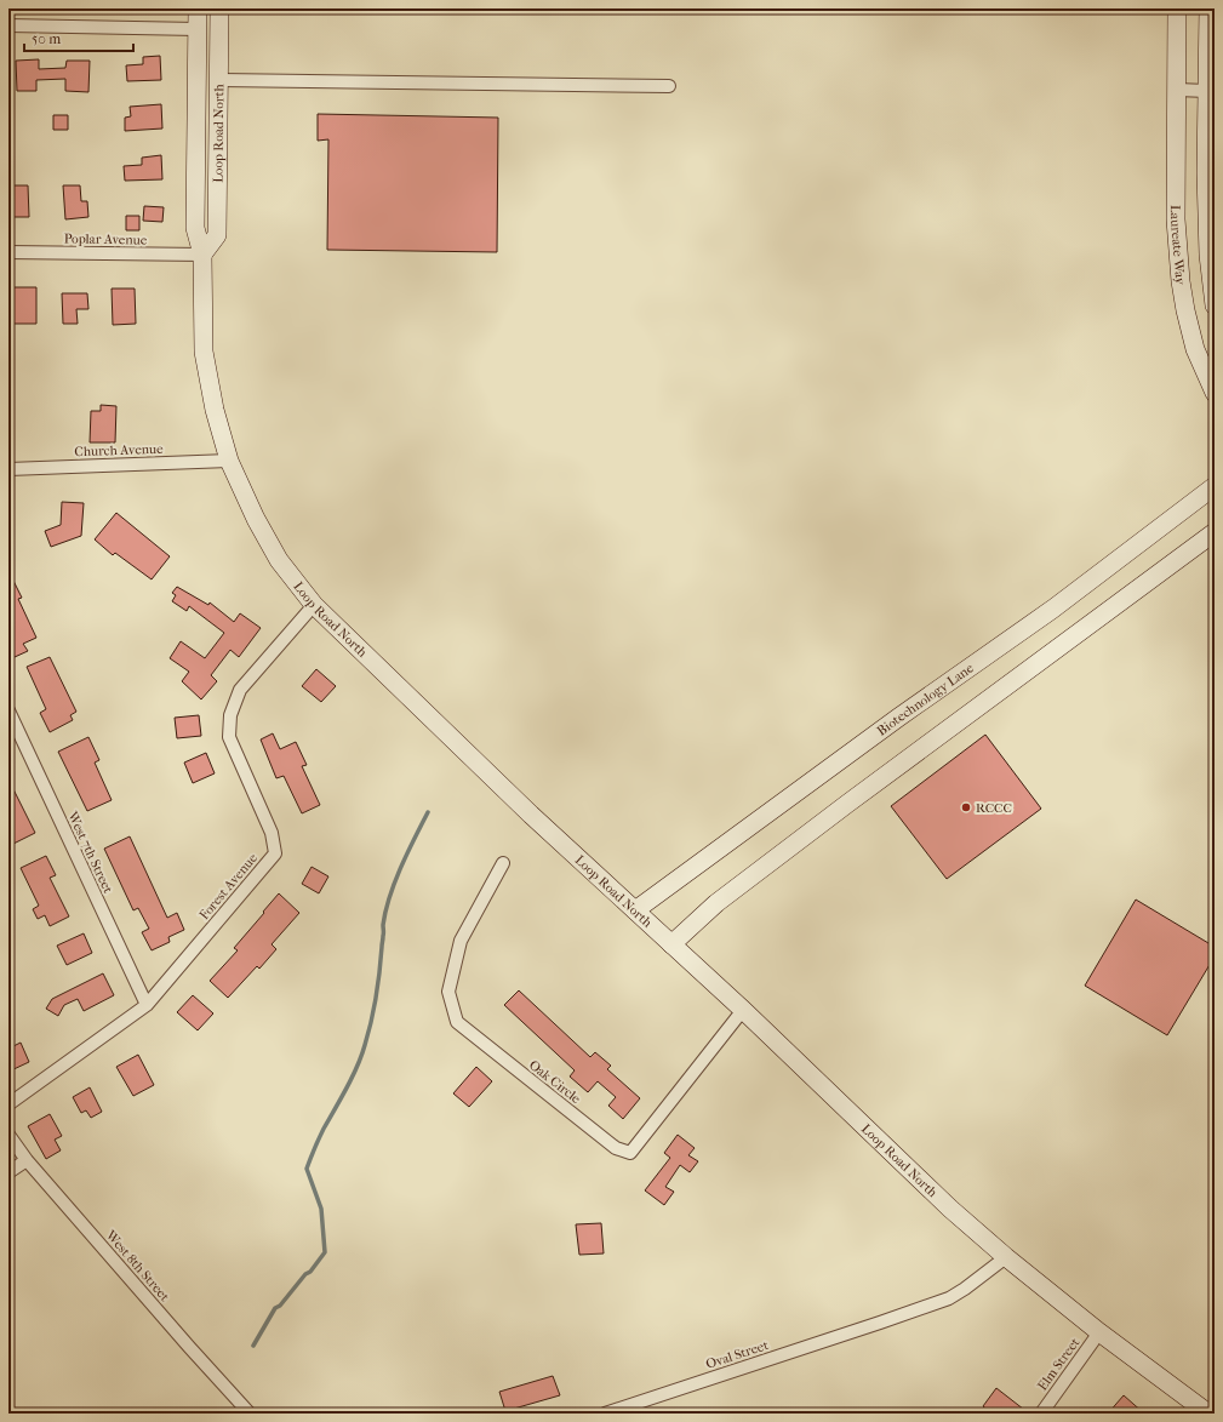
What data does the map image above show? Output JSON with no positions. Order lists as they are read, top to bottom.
{
  "streets": {
    "main road": ["Loop Road North", "Laureate Way", "Biotechnology Lane"],
    "street": [
      "Poplar Avenue",
      "Church Avenue",
      "West 7th Street",
      "Forest Avenue",
      "Oak Circle",
      "West 8th Street",
      "Oval Street",
      "Elm Street"
    ]
  },
  "crossings": [
    ["Loop Road North", "Poplar Avenue"],
    ["Loop Road North", "Church Avenue"],
    ["Loop Road North", "Biotechnology Lane"],
    ["Loop Road North", "Forest Avenue"],
    ["Loop Road North", "Oak Circle"],
    ["Loop Road North", "Oval Street"],
    ["Loop Road North", "Elm Street"],
    ["West 7th Street", "Forest Avenue"]
  ],
  "places": ["RCCC"],
  "scale_bar": "50 m"
}
